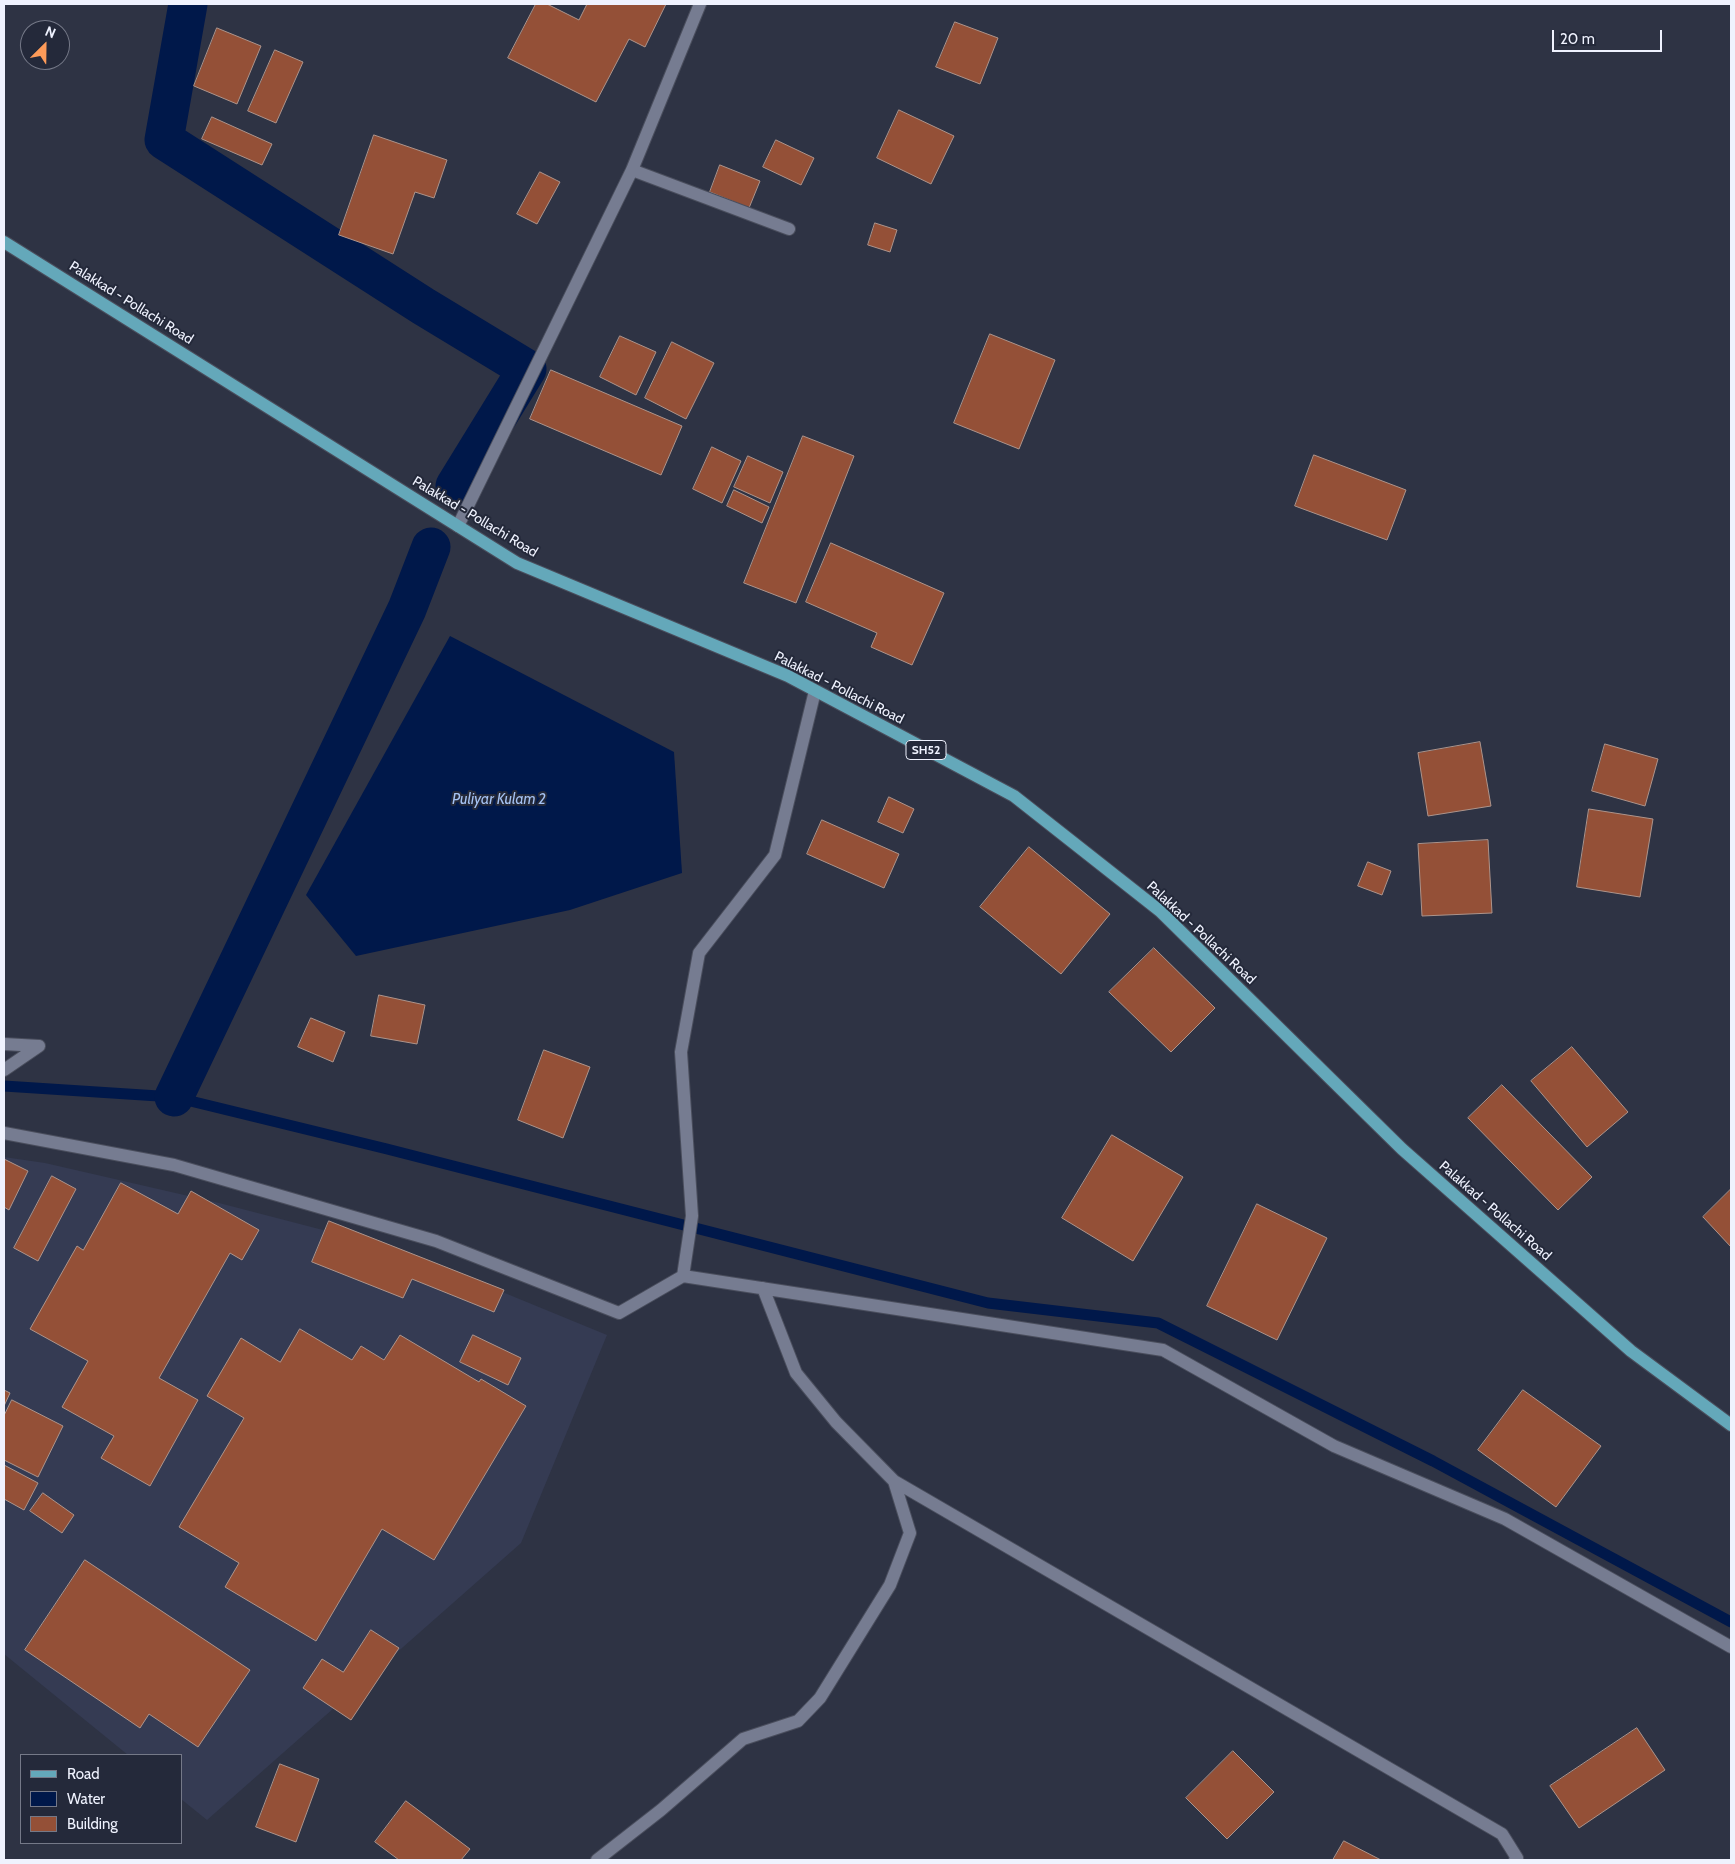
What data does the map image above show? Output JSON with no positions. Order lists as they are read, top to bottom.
{
  "streets": {
    "main road": ["Palakkad - Pollachi Road", "SH52"]
  },
  "water": ["Puliyar Kulam 2"],
  "legend": ["Road", "Water", "Building"],
  "scale_bar": "20 m",
  "north": "top right"
}
